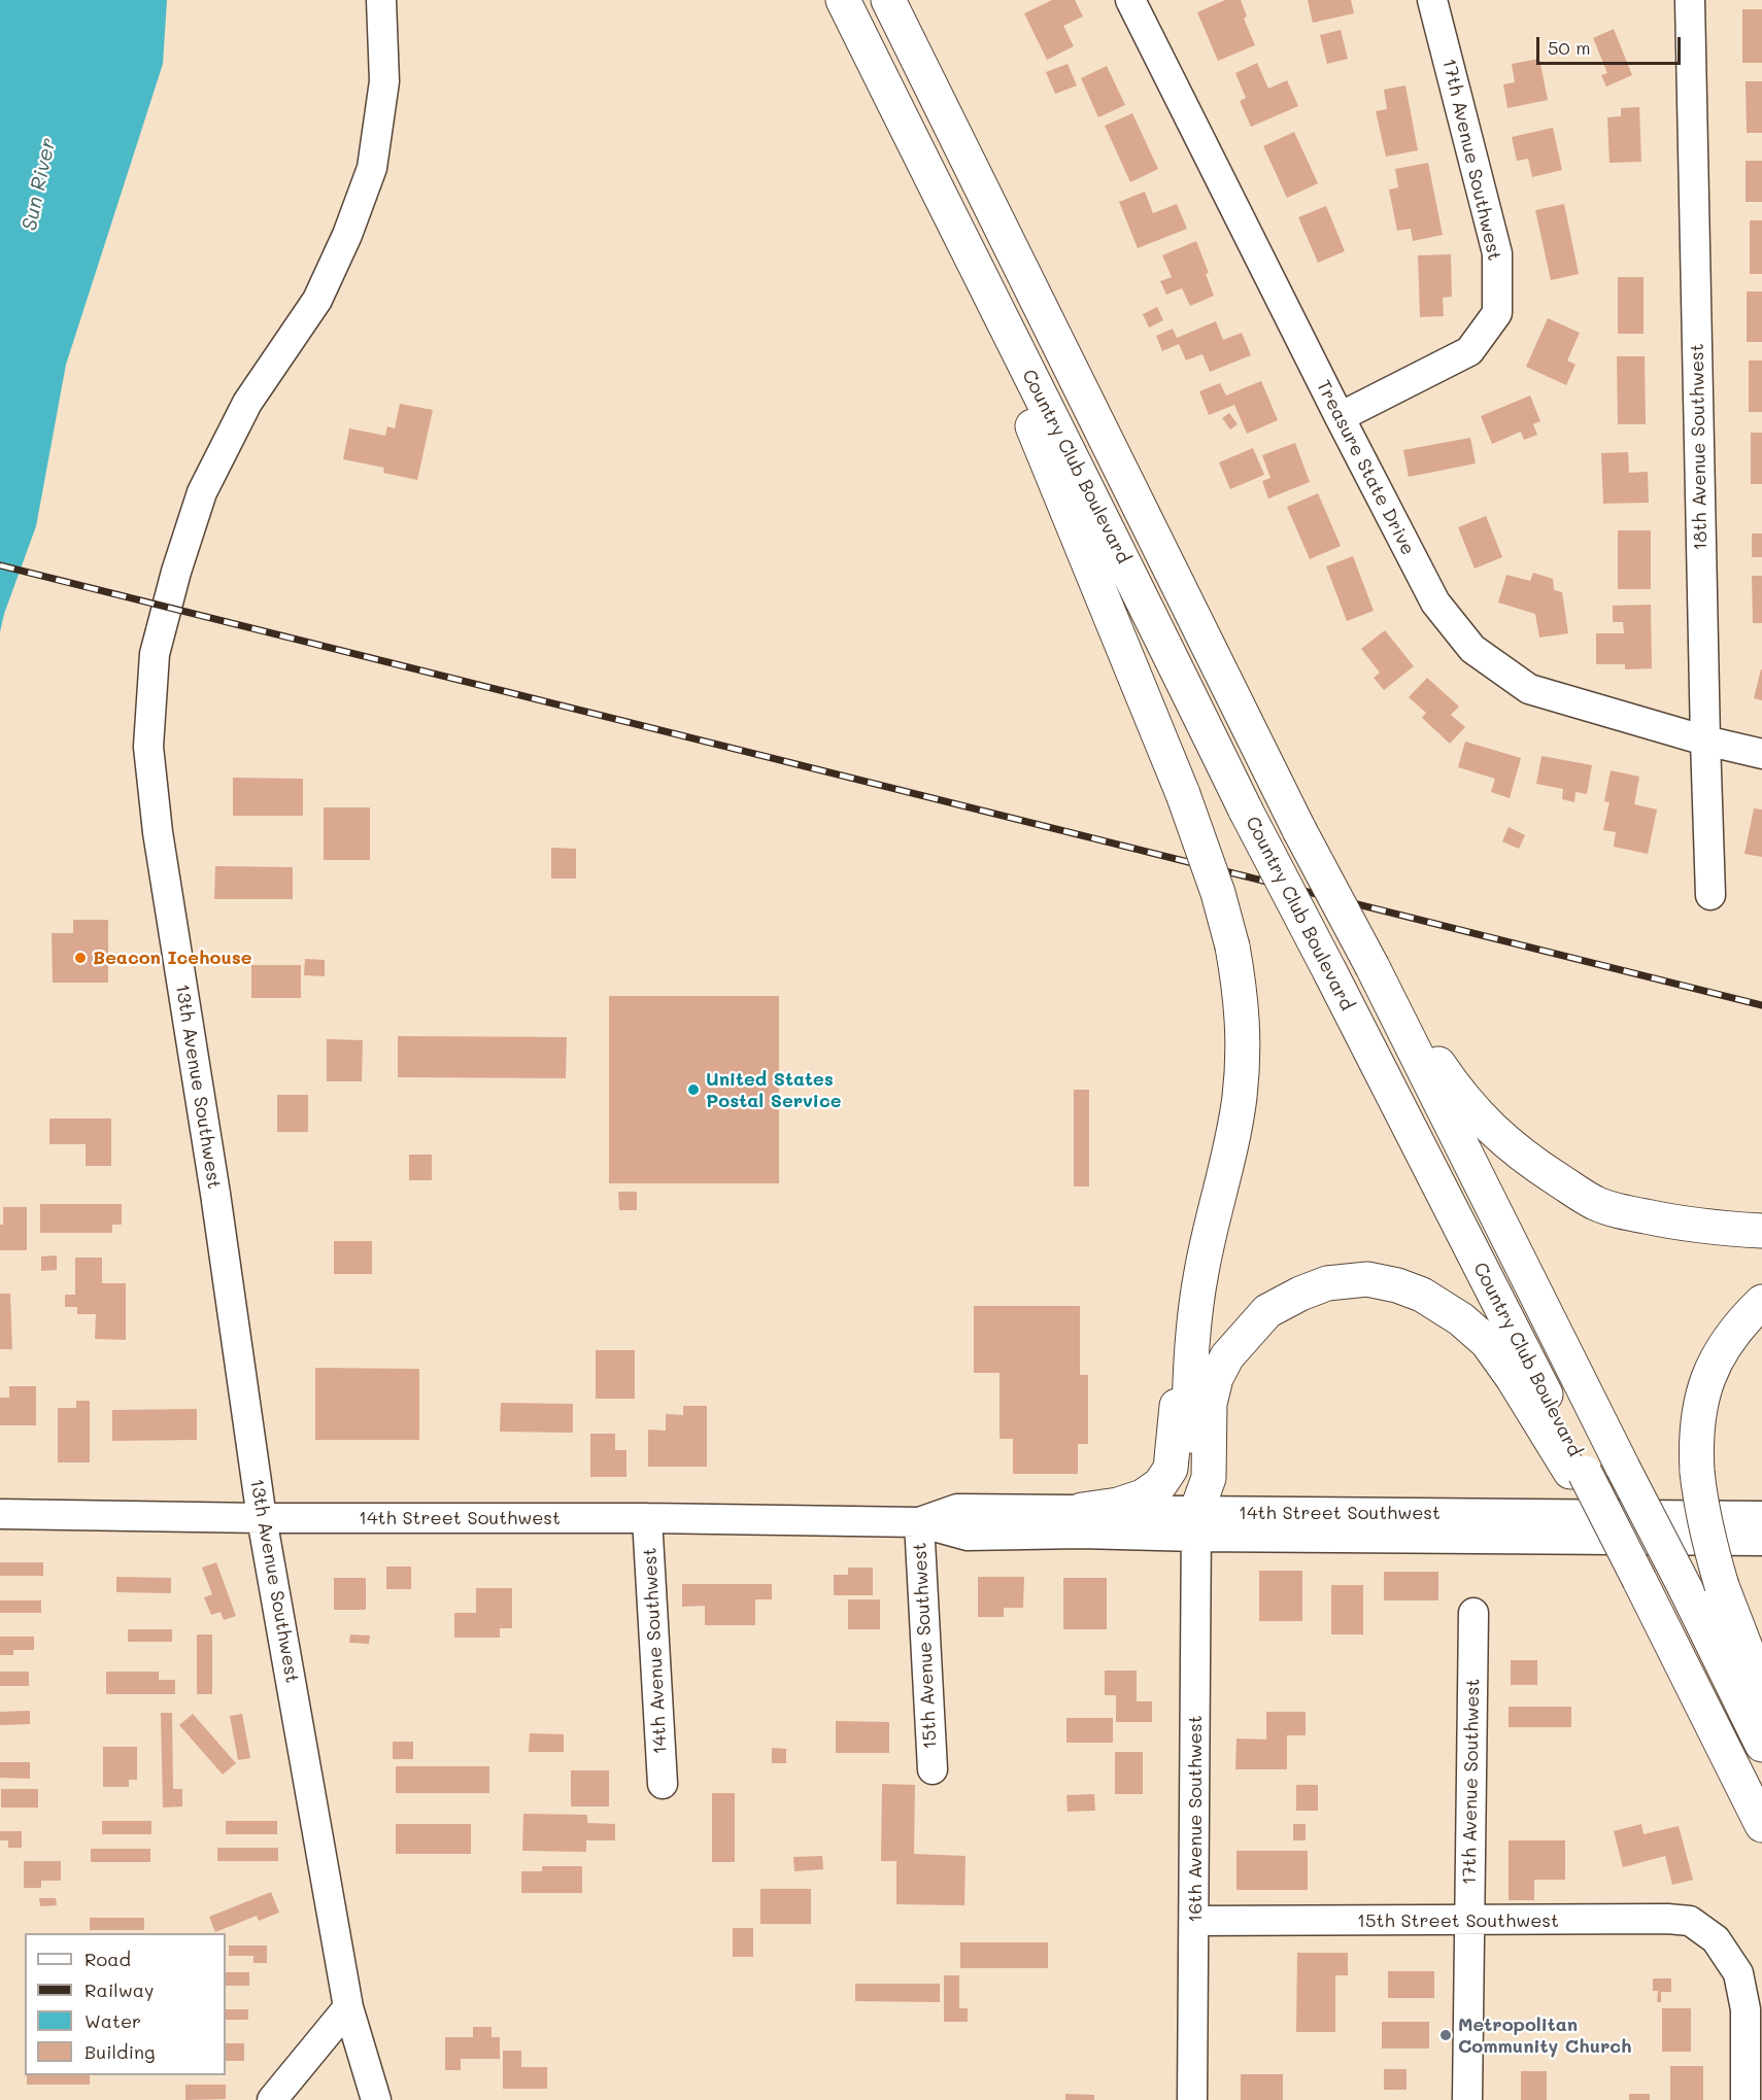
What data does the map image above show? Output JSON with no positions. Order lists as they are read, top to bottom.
{
  "streets": {
    "highway": ["Country Club Boulevard"],
    "street": [
      "17th Avenue Southwest",
      "18th Avenue Southwest",
      "Treasure State Drive",
      "13th Avenue Southwest",
      "14th Street Southwest",
      "15th Avenue Southwest",
      "14th Avenue Southwest",
      "16th Avenue Southwest",
      "15th Street Southwest"
    ]
  },
  "crossings": [
    ["17th Avenue Southwest", "Treasure State Drive"],
    ["17th Avenue Southwest", "15th Street Southwest"],
    ["18th Avenue Southwest", "Treasure State Drive"],
    ["13th Avenue Southwest", "14th Street Southwest"],
    ["14th Street Southwest", "15th Avenue Southwest"],
    ["14th Street Southwest", "14th Avenue Southwest"],
    ["14th Street Southwest", "16th Avenue Southwest"],
    ["16th Avenue Southwest", "15th Street Southwest"]
  ],
  "water": ["Sun River"],
  "places": ["Beacon Icehouse", "United States Postal Service", "Metropolitan Community Church"],
  "legend": [
    "Road",
    "Railway",
    "Water",
    "Building"
  ],
  "scale_bar": "50 m"
}
